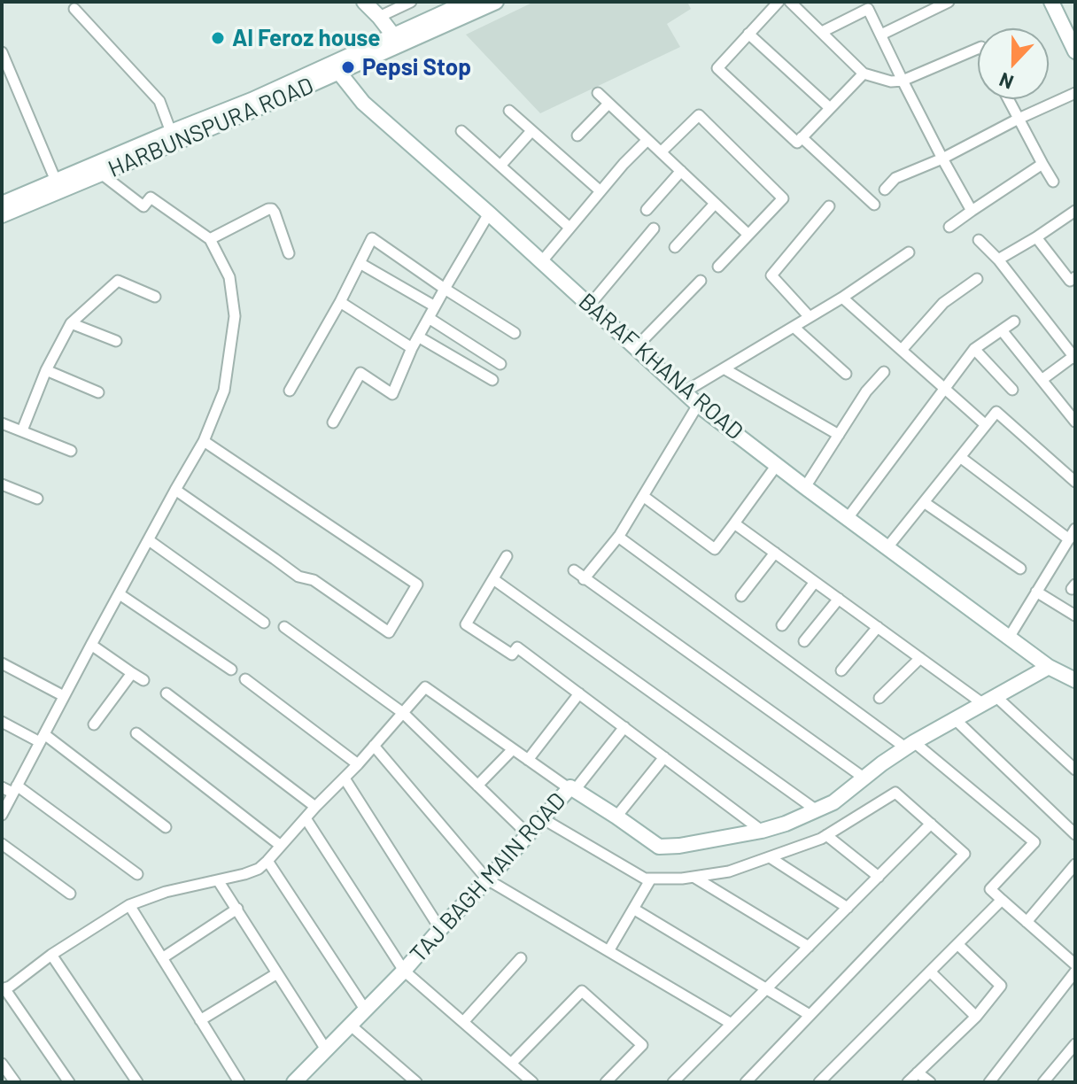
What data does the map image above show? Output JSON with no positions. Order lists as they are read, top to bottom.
{
  "streets": {
    "street": ["HARBUNSPURA ROAD", "BARAF KHANA ROAD", "TAJ BAGH MAIN ROAD"]
  },
  "crossings": [
    ["HARBUNSPURA ROAD", "BARAF KHANA ROAD"],
    ["BARAF KHANA ROAD", "TAJ BAGH MAIN ROAD"]
  ],
  "places": ["Al Feroz house", "Pepsi Stop"],
  "north": "bottom"
}
